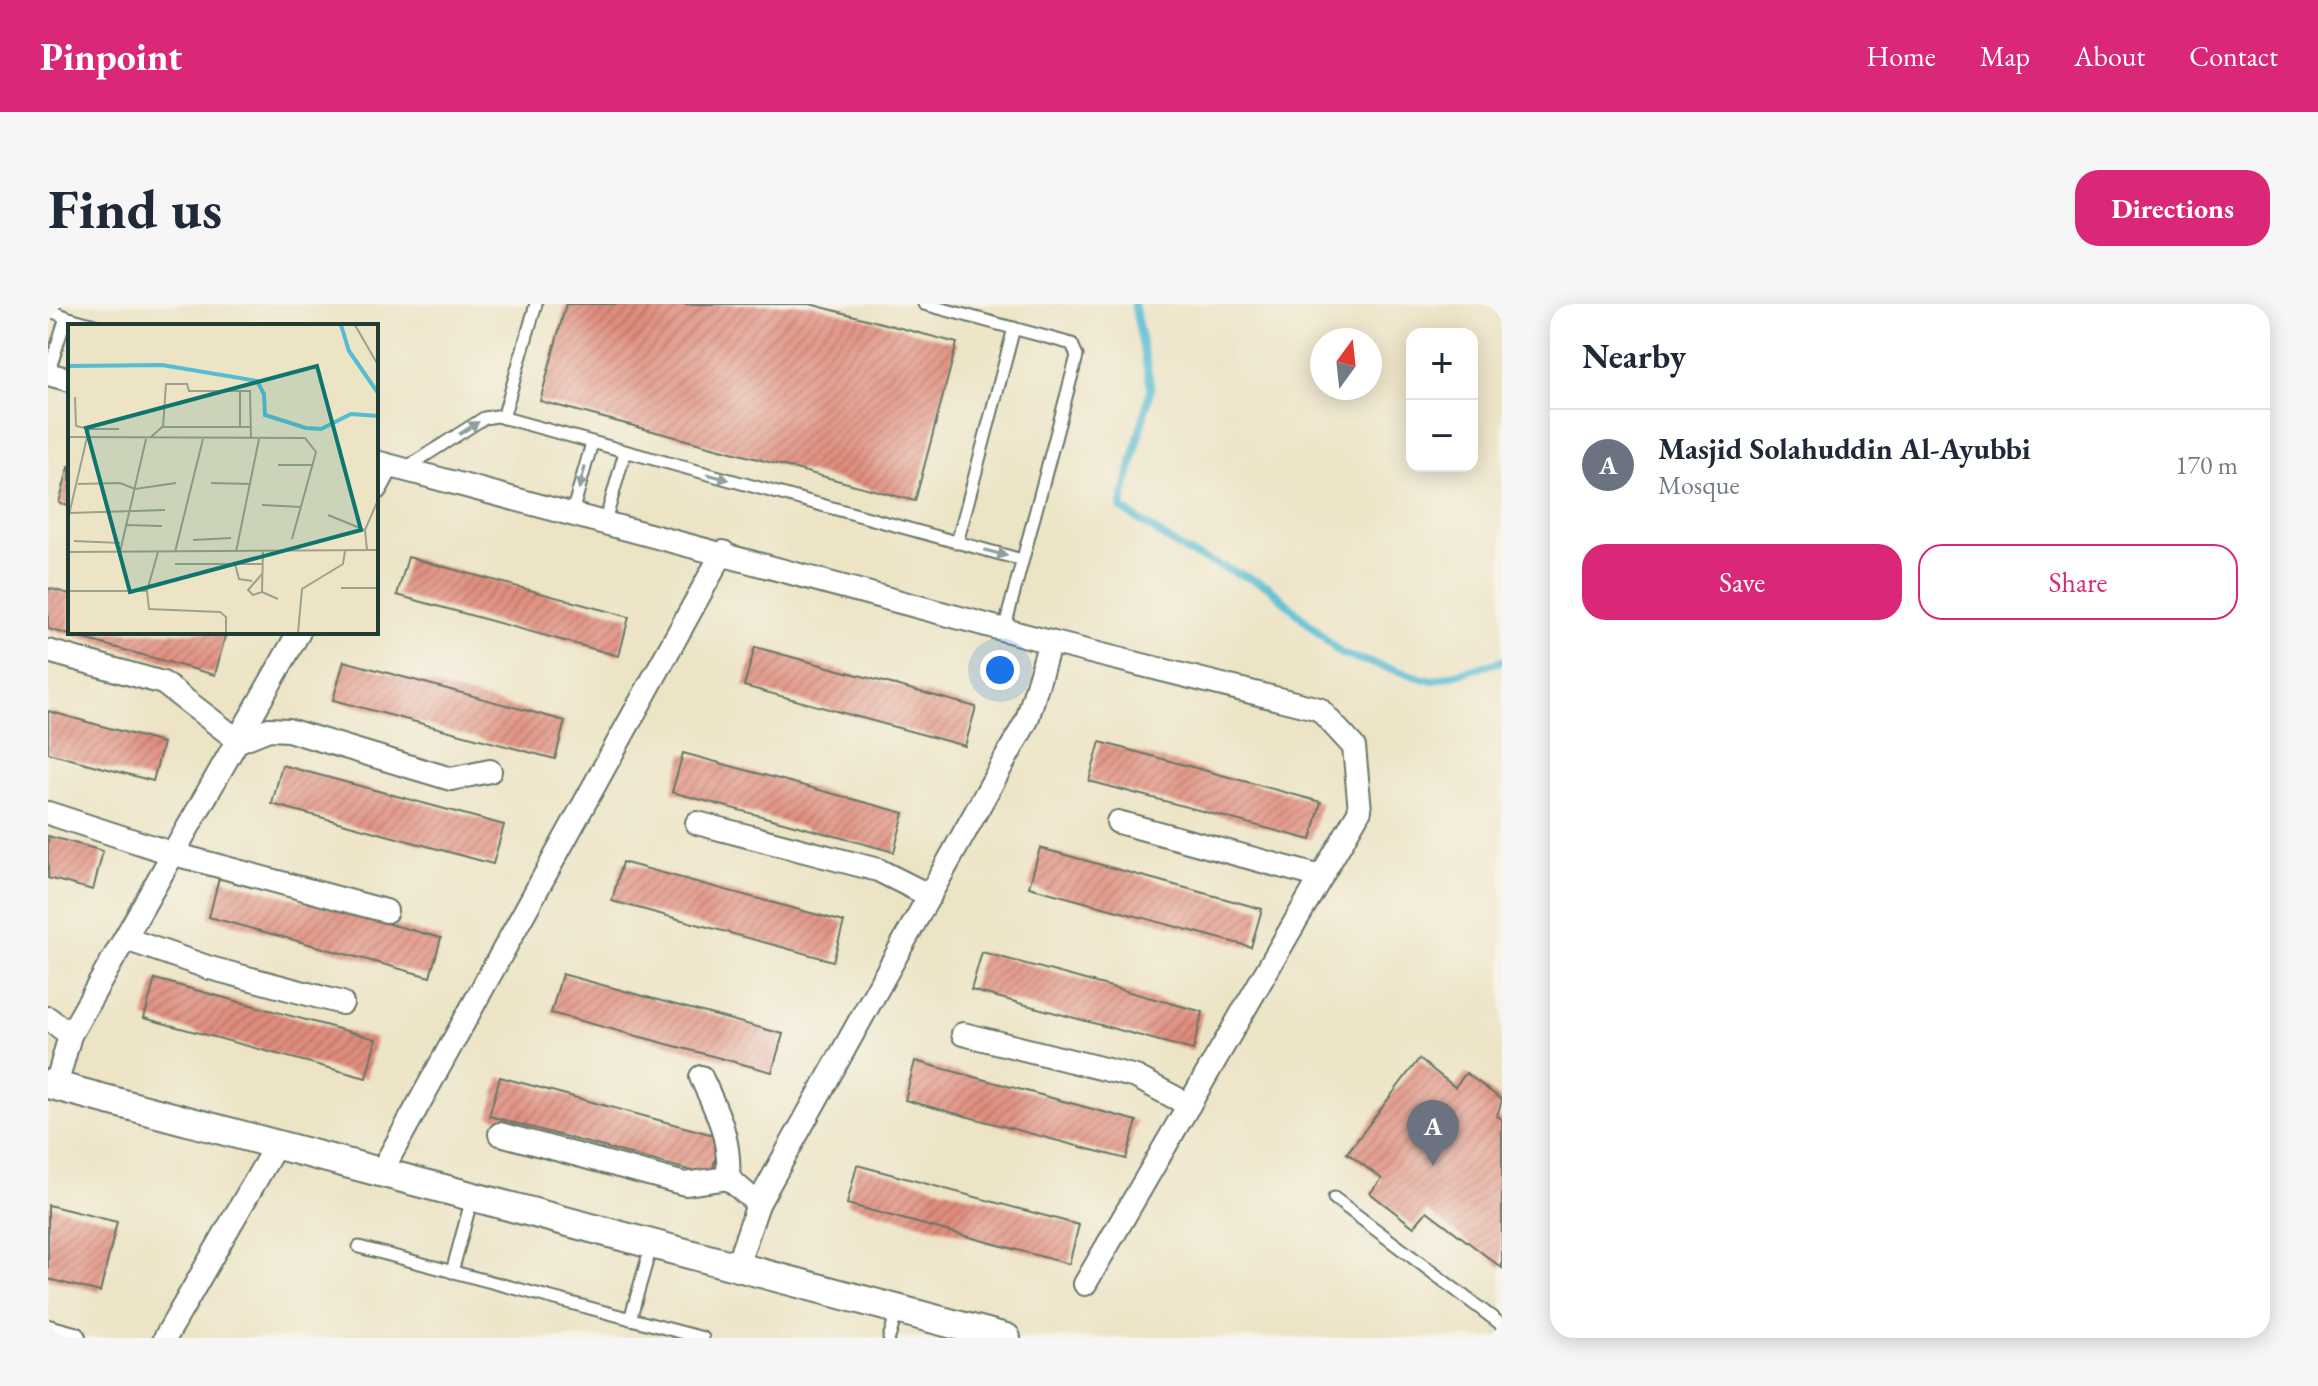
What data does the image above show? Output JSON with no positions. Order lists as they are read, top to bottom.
{
  "north": "top",
  "page": {
    "header": "Pinpoint",
    "nav": [
      "Home",
      "Map",
      "About",
      "Contact"
    ],
    "buttons": [
      "Directions",
      ["Save", "Share"]
    ],
    "title": "Find us",
    "heading": "Nearby",
    "map_buttons": ["+", "−"],
    "list": [
      {
        "mark": "A",
        "name": "Masjid Solahuddin Al-Ayubbi",
        "note": "Mosque",
        "value": "170 m"
      }
    ],
    "pins": "A"
  }
}
